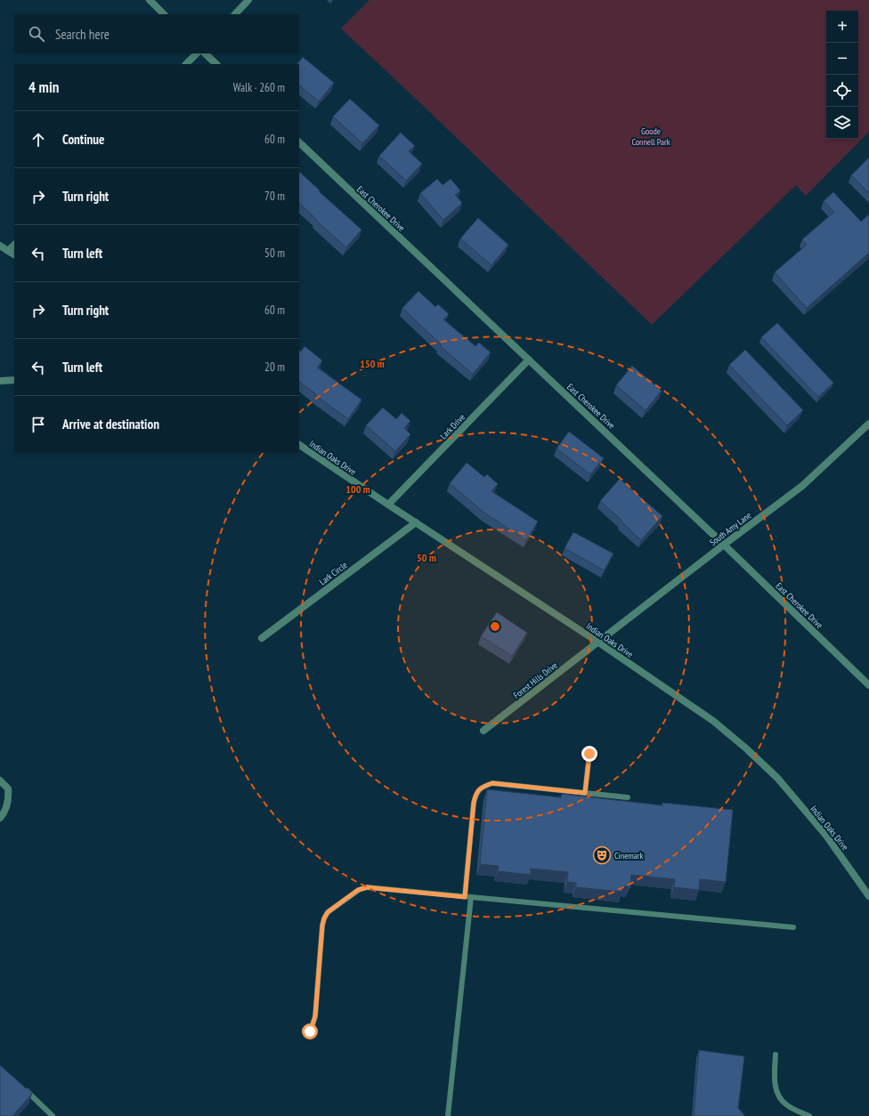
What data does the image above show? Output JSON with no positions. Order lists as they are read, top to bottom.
{
  "streets": {
    "street": [
      "East Cherokee Drive",
      "Lark Drive",
      "Indian Oaks Drive",
      "South Amy Lane",
      "Lark Circle",
      "Forest Hills Drive"
    ]
  },
  "crossings": [
    ["East Cherokee Drive", "Lark Drive"],
    ["East Cherokee Drive", "South Amy Lane"],
    ["Lark Drive", "Indian Oaks Drive"],
    ["Indian Oaks Drive", "South Amy Lane"],
    ["Indian Oaks Drive", "Lark Circle"],
    ["Indian Oaks Drive", "Forest Hills Drive"],
    ["South Amy Lane", "Forest Hills Drive"]
  ],
  "parks": ["Goode Connell Park"],
  "places": {
    "theatre": ["Cinemark"]
  },
  "page": {
    "map_buttons": ["+", "−"],
    "search": "Search here",
    "heading": ["4 min", "Walk · 260 m"],
    "list": [
      ["Continue", "60 m"],
      ["Turn right", "70 m"],
      ["Turn left", "50 m"],
      ["Turn right", "60 m"],
      ["Turn left", "20 m"],
      "Arrive at destination"
    ]
  },
  "rings": ["150 m", "100 m", "50 m"]
}
